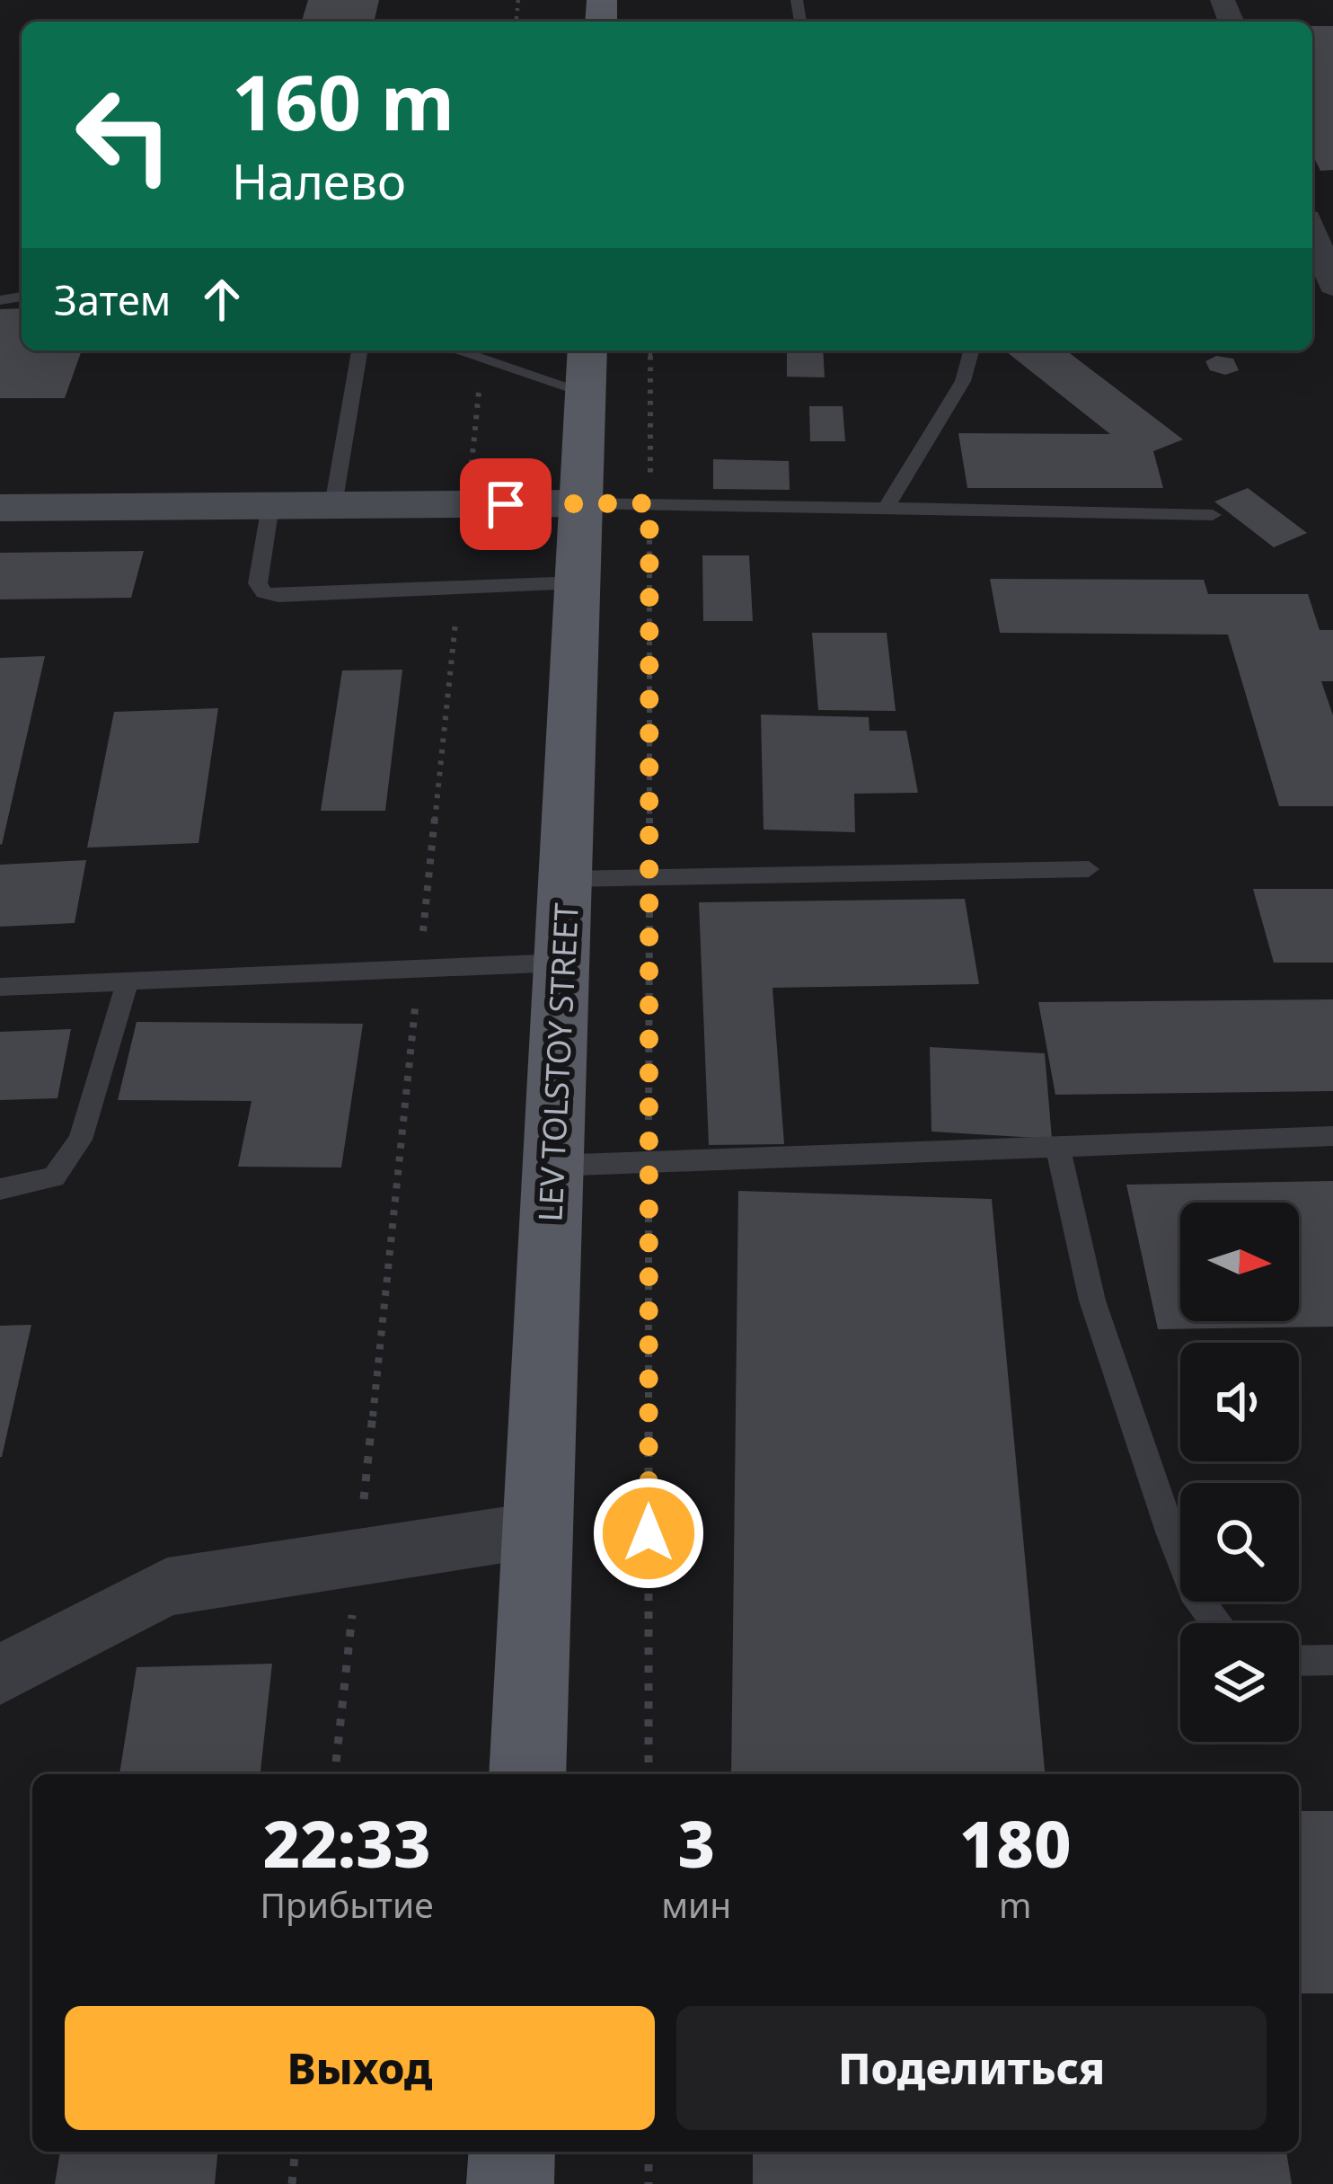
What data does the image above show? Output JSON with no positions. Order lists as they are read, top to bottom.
{
  "streets": {
    "main road": ["LEV TOLSTOY STREET"]
  },
  "north": "right",
  "page": {
    "turn": ["160 m", "Налево"],
    "then": "Затем",
    "eta": [
      "22:33",
      "Прибытие",
      "3",
      "мин",
      "180",
      "m"
    ],
    "buttons": ["Выход", "Поделиться"]
  }
}
